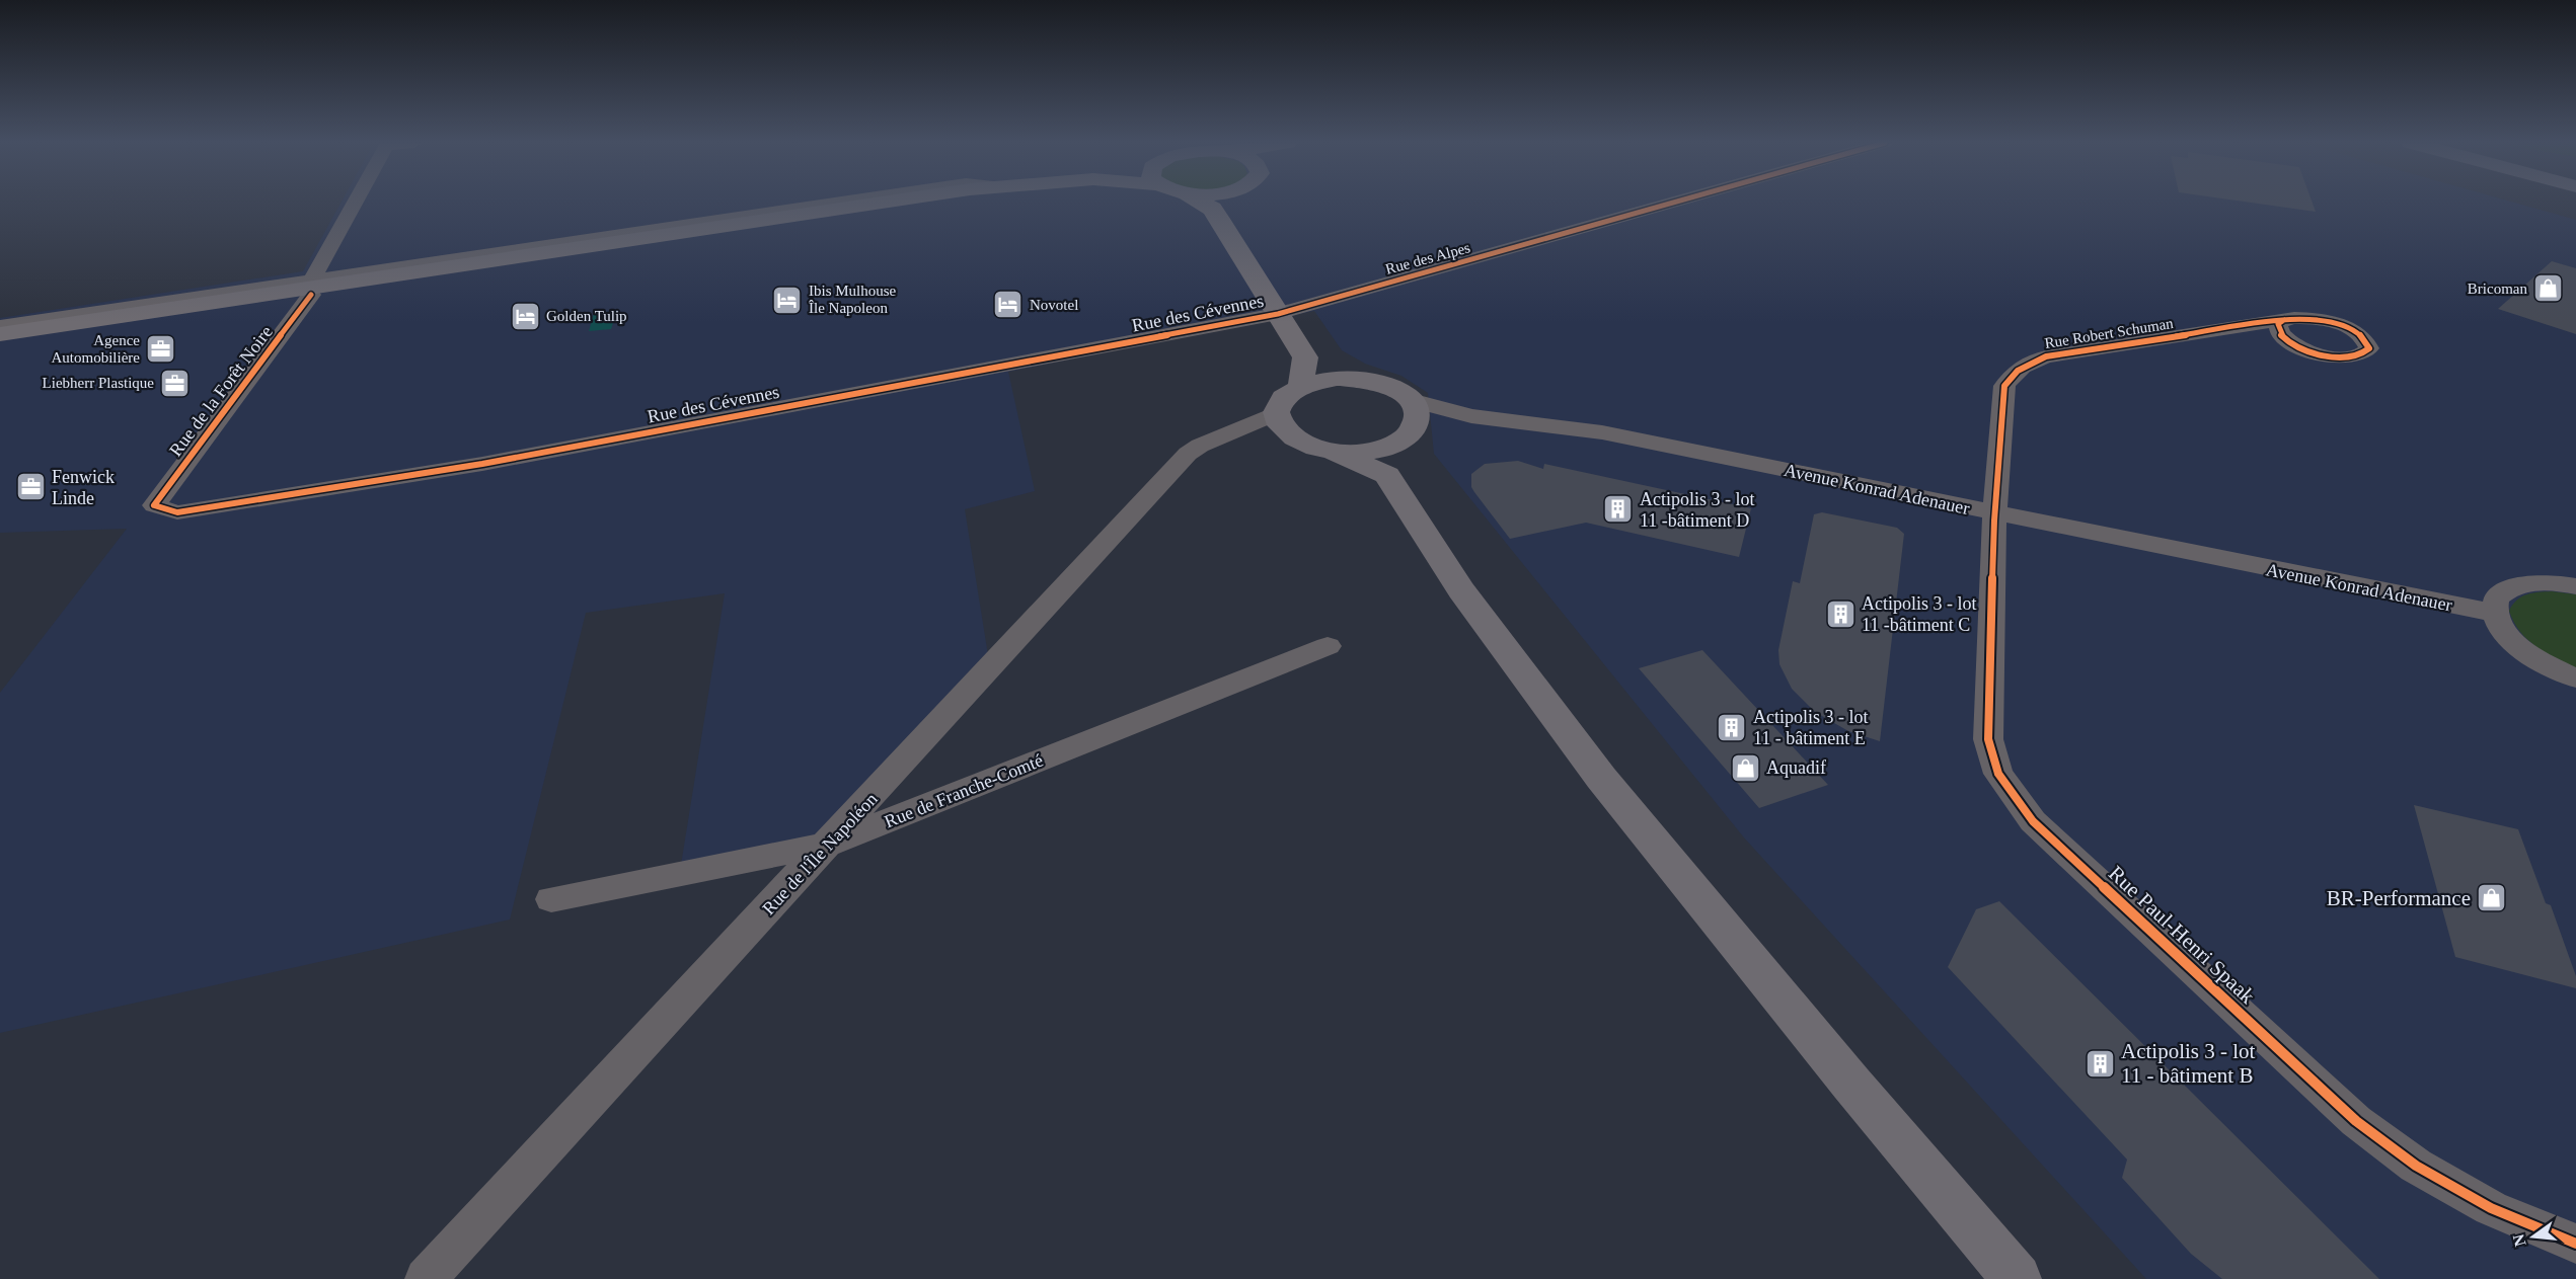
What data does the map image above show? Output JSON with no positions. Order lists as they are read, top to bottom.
{
  "streets": {
    "street": [
      "Rue des Alpes",
      "Rue des Cévennes",
      "Rue Robert Schuman",
      "Rue de la Forêt Noire",
      "Avenue Konrad Adenauer",
      "Rue de Franche-Comté",
      "Rue de l'Île Napoléon",
      "Rue Paul-Henri Spaak"
    ]
  },
  "crossings": [
    ["Rue des Alpes", "Rue des Cévennes"],
    ["Rue des Cévennes", "Rue de la Forêt Noire"],
    ["Rue Robert Schuman", "Avenue Konrad Adenauer"],
    ["Rue Robert Schuman", "Rue Paul-Henri Spaak"],
    ["Avenue Konrad Adenauer", "Rue Paul-Henri Spaak"],
    ["Rue de Franche-Comté", "Rue de l'Île Napoléon"]
  ],
  "places": {
    "shop": ["Bricoman", "Aquadif", "BR-Performance"],
    "hotel": ["Ibis Mulhouse Île Napoleon", "Novotel", "Golden Tulip"],
    "office": ["Agence Automobilière", "Liebherr Plastique", "Fenwick Linde"],
    "building": [
      "Actipolis 3 - lot 11 -bâtiment D",
      "Actipolis 3 - lot 11 -bâtiment C",
      "Actipolis 3 - lot 11 - bâtiment E",
      "Actipolis 3 - lot 11 - bâtiment B"
    ]
  },
  "north": "left"
}
